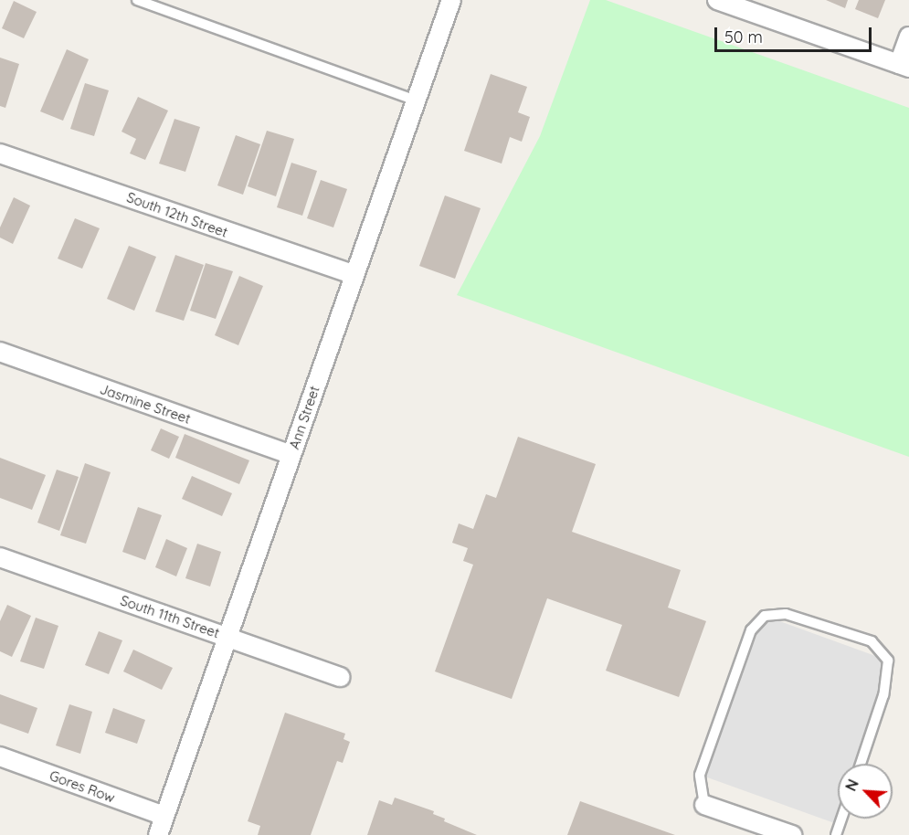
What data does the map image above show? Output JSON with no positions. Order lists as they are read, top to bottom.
{
  "streets": {
    "street": [
      "South 12th Street",
      "Jasmine Street",
      "Ann Street",
      "South 11th Street",
      "Gores Row"
    ]
  },
  "crossings": [
    ["South 12th Street", "Ann Street"],
    ["Jasmine Street", "Ann Street"],
    ["Ann Street", "South 11th Street"],
    ["Ann Street", "Gores Row"]
  ],
  "scale_bar": "50 m",
  "north": "top left"
}
